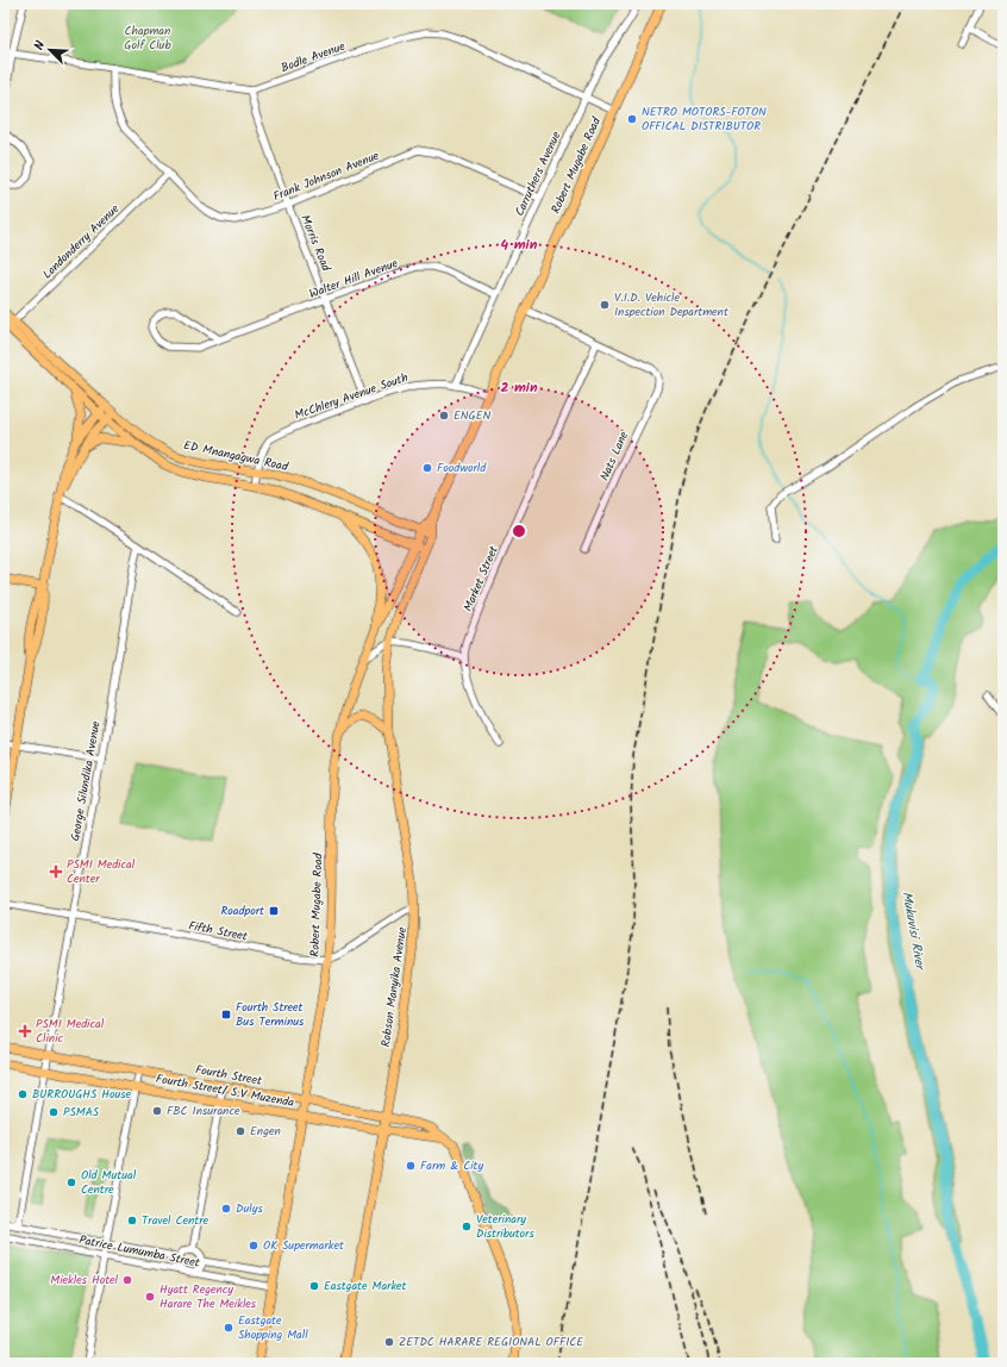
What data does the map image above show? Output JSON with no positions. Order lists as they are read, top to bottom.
{
  "streets": {
    "main road": [
      "Robert Mugabe Road",
      "ED Mnangagwa Road",
      "Robson Manyika Avenue",
      "Fourth Street",
      "Fourth Street/ S.V Muzenda"
    ],
    "street": [
      "Bodle Avenue",
      "Carruthers Avenue",
      "Frank Johnson Avenue",
      "Londonderry Avenue",
      "Morris Road",
      "Walter Hill Avenue",
      "McChlery Avenue South",
      "Nats Lane",
      "Market Street",
      "George Silundika Avenue",
      "Fifth Street",
      "Patrice Lumumba Street"
    ]
  },
  "crossings": [
    ["Bodle Avenue", "Robert Mugabe Road"],
    ["Bodle Avenue", "Carruthers Avenue"],
    ["Bodle Avenue", "Frank Johnson Avenue"],
    ["Bodle Avenue", "Morris Road"],
    ["Robert Mugabe Road", "McChlery Avenue South"],
    ["Robert Mugabe Road", "ED Mnangagwa Road"],
    ["Robert Mugabe Road", "Fifth Street"],
    ["Robert Mugabe Road", "Robson Manyika Avenue"],
    ["Robert Mugabe Road", "Fourth Street"],
    ["Robert Mugabe Road", "Fourth Street/ S.V Muzenda"],
    ["Robert Mugabe Road", "Patrice Lumumba Street"],
    ["Carruthers Avenue", "Frank Johnson Avenue"],
    ["Carruthers Avenue", "Walter Hill Avenue"],
    ["Carruthers Avenue", "McChlery Avenue South"],
    ["Frank Johnson Avenue", "Londonderry Avenue"],
    ["Frank Johnson Avenue", "Morris Road"],
    ["Londonderry Avenue", "ED Mnangagwa Road"],
    ["Morris Road", "Walter Hill Avenue"],
    ["Morris Road", "McChlery Avenue South"],
    ["McChlery Avenue South", "ED Mnangagwa Road"],
    ["ED Mnangagwa Road", "Robson Manyika Avenue"],
    ["Nats Lane", "Market Street"],
    ["George Silundika Avenue", "Fifth Street"],
    ["George Silundika Avenue", "Fourth Street"],
    ["George Silundika Avenue", "Fourth Street/ S.V Muzenda"],
    ["George Silundika Avenue", "Patrice Lumumba Street"],
    ["Robson Manyika Avenue", "Fourth Street"],
    ["Robson Manyika Avenue", "Fourth Street/ S.V Muzenda"],
    ["Fourth Street", "Fourth Street/ S.V Muzenda"]
  ],
  "water": ["Mukuvisi River"],
  "parks": ["Chapman Golf Club"],
  "places": {
    "other": [
      "NETRO MOTORS-FOTON OFFICAL DISTRIBUTOR",
      "V.I.D. Vehicle Inspection Department",
      "ENGEN",
      "Foodworld",
      "BURROUGHS House",
      "FBC Insurance",
      "PSMAS",
      "Engen",
      "Farm & City",
      "Old Mutual Centre",
      "Dulys",
      "Travel Centre",
      "Veterinary Distributors",
      "OK Supermarket",
      "Miekles Hotel",
      "Eastgate Market",
      "Hyatt Regency Harare The Meikles",
      "Eastgate Shopping Mall",
      "ZETDC HARARE REGIONAL OFFICE"
    ],
    "health": ["PSMI Medical Center", "PSMI Medical Clinic"],
    "transit": ["Roadport", "Fourth Street Bus Terminus"]
  },
  "north": "top left",
  "rings": ["4 min", "2 min"]
}
